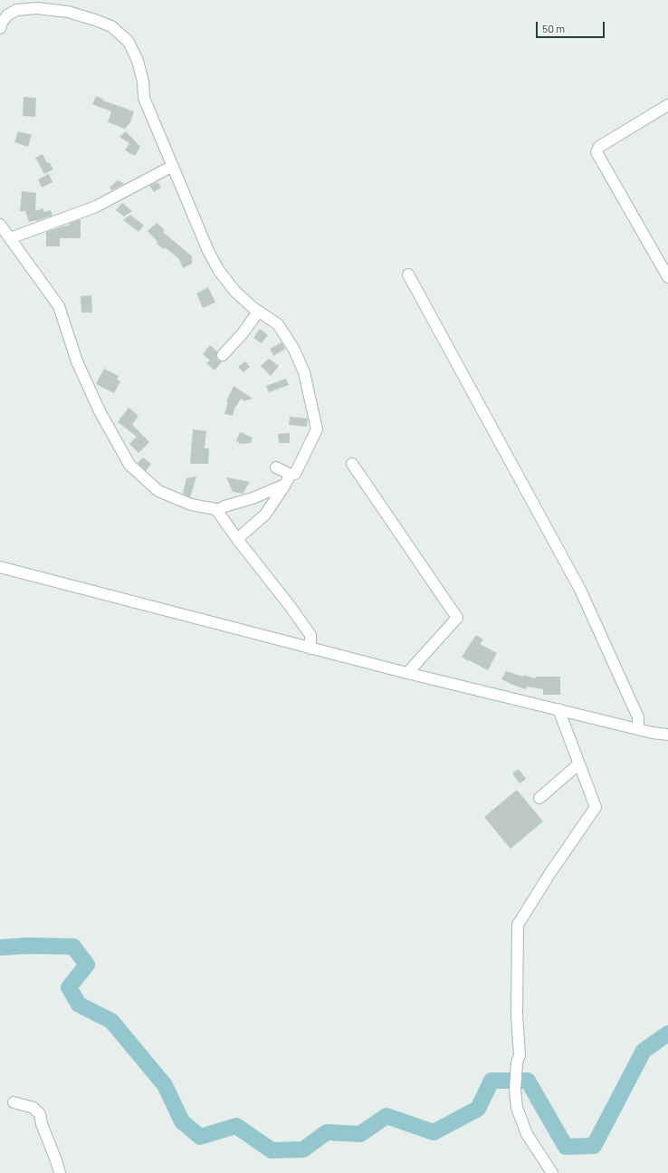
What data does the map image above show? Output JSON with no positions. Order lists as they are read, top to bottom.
{
  "scale_bar": "50 m"
}
